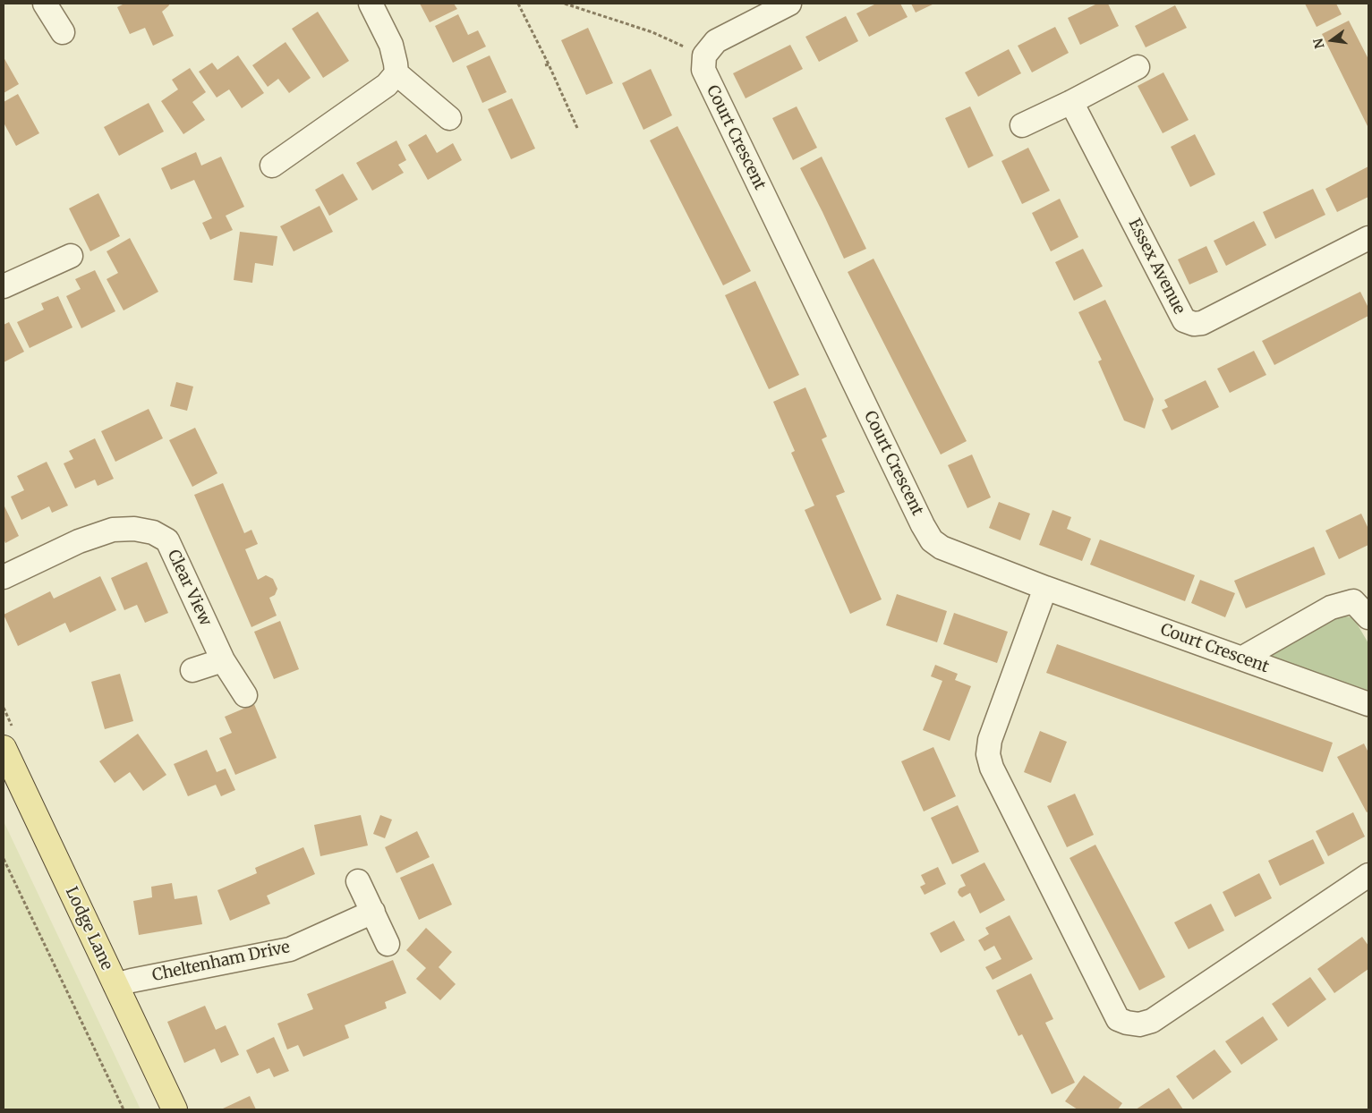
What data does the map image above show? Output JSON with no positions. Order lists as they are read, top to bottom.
{
  "streets": {
    "main road": ["Lodge Lane"],
    "street": [
      "Court Crescent",
      "Essex Avenue",
      "Clear View",
      "Cheltenham Drive"
    ]
  },
  "crossings": [
    ["Lodge Lane", "Cheltenham Drive"]
  ],
  "north": "left"
}
